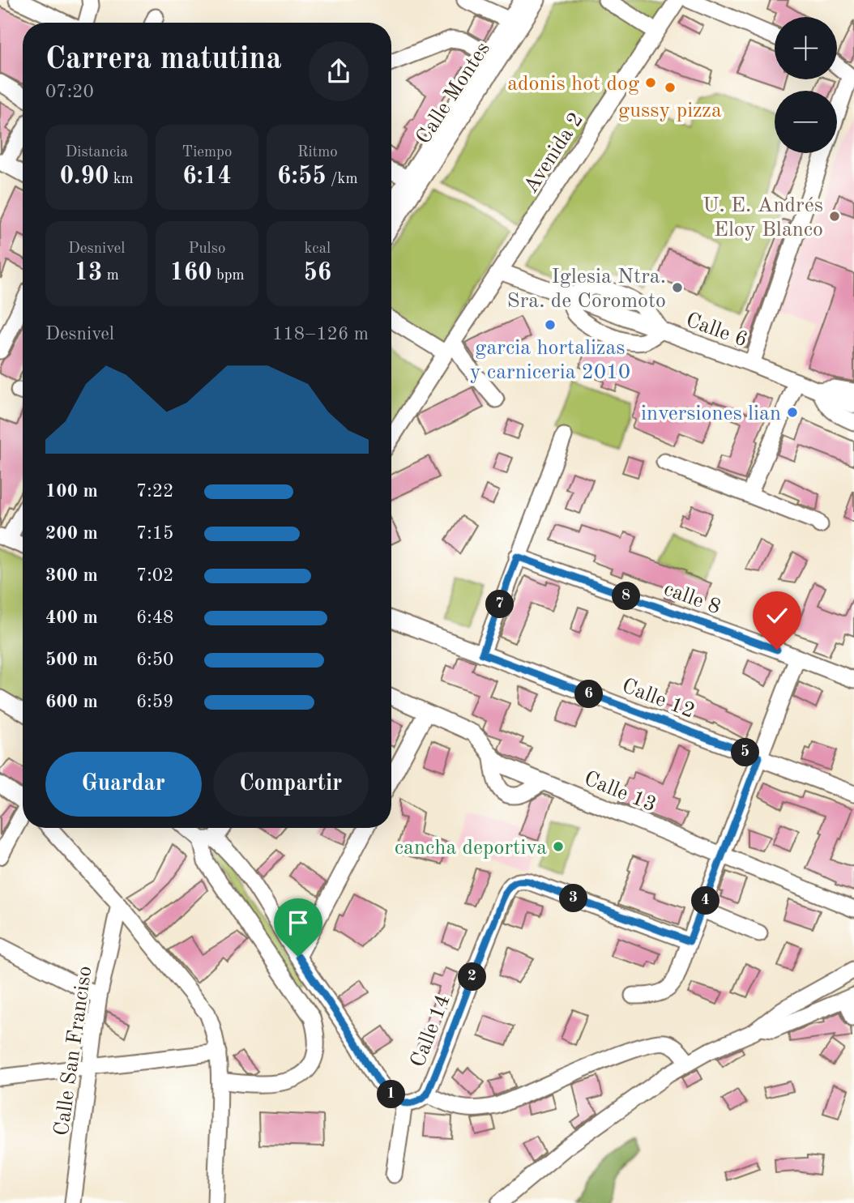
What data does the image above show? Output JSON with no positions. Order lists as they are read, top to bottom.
{
  "streets": {
    "street": [
      "Calle Montes",
      "Avenida 2",
      "Calle 6",
      "calle 8",
      "Calle 12",
      "Calle 13",
      "Calle 14",
      "Calle San Franciso"
    ]
  },
  "crossings": [
    ["Avenida 2", "Calle 6"]
  ],
  "places": [
    "adonis hot dog",
    "gussy pizza",
    "U. E. Andrés Eloy Blanco",
    "Iglesia Ntra. Sra. de Coromoto",
    "garcia hortalizas y carniceria 2010",
    "inversiones lian",
    "cancha deportiva"
  ],
  "page": {
    "map_buttons": ["+", "−"],
    "heading": ["Carrera matutina", "07:20"],
    "stats": [
      ["Distancia", "0.90 km"],
      ["Tiempo", "6:14"],
      ["Ritmo", "6:55 /km"],
      ["Desnivel", "13 m"],
      ["Pulso", "160 bpm"],
      ["kcal", "56"]
    ],
    "chart": ["Desnivel", "118–126 m"],
    "list": [
      {
        "name": "100 m",
        "note": "7:22"
      },
      {
        "name": "200 m",
        "note": "7:15"
      },
      {
        "name": "300 m",
        "note": "7:02"
      },
      {
        "name": "400 m",
        "note": "6:48"
      },
      {
        "name": "500 m",
        "note": "6:50"
      },
      {
        "name": "600 m",
        "note": "6:59"
      }
    ],
    "pins": [
      "8",
      "7",
      "6",
      "5",
      "3",
      "4",
      "2",
      "1"
    ],
    "buttons": ["Guardar", "Compartir"]
  }
}
